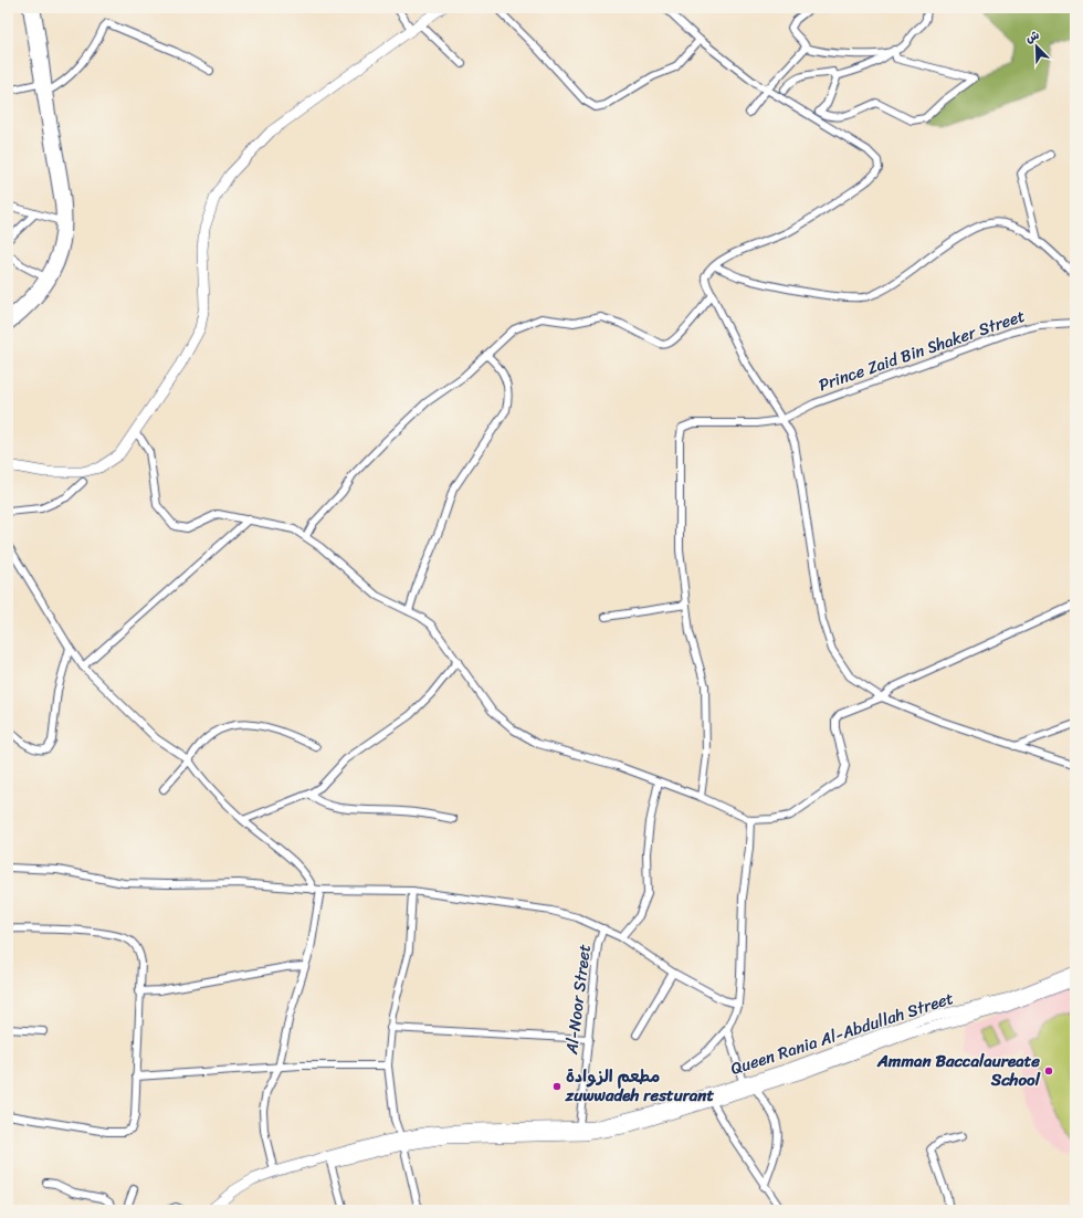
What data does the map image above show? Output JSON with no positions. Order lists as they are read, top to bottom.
{
  "streets": {
    "main road": ["Queen Rania Al-Abdullah Street"],
    "street": ["Prince Zaid Bin Shaker Street", "Al-Noor Street"]
  },
  "crossings": [
    ["Al-Noor Street", "Queen Rania Al-Abdullah Street"]
  ],
  "places": ["Amman Baccalaureate School", "مطعم الزوادة zuwwadeh resturant"],
  "north": "top left"
}
